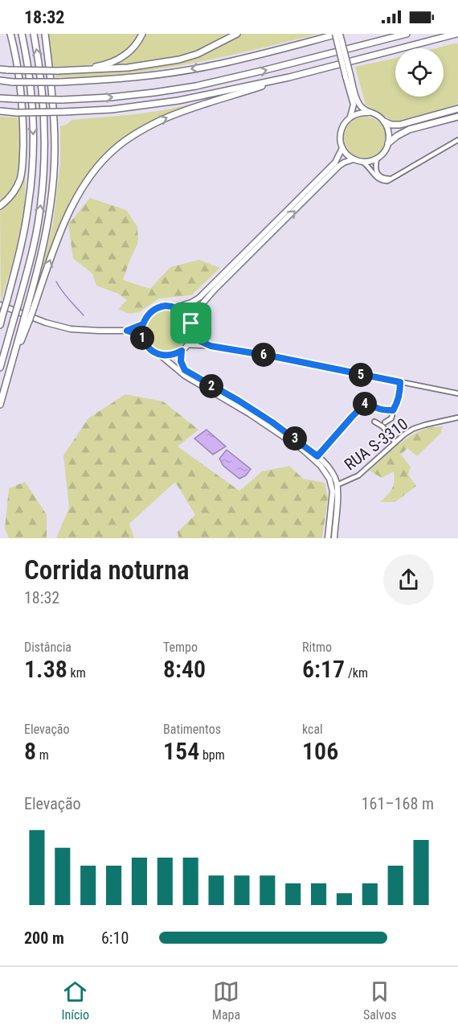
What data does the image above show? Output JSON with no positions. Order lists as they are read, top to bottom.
{
  "streets": {
    "street": ["RUA S-3310"]
  },
  "page": {
    "status": "18:32",
    "pins": [
      "1",
      "6",
      "5",
      "2",
      "4",
      "3"
    ],
    "heading": ["Corrida noturna", "18:32"],
    "stats": [
      ["Distância", "1.38 km"],
      ["Tempo", "8:40"],
      ["Ritmo", "6:17 /km"],
      ["Elevação", "8 m"],
      ["Batimentos", "154 bpm"],
      ["kcal", "106"]
    ],
    "chart": ["Elevação", "161–168 m"],
    "list": [
      {
        "name": "200 m",
        "note": "6:10"
      }
    ],
    "tabs": ["Início", "Mapa", "Salvos"]
  }
}
